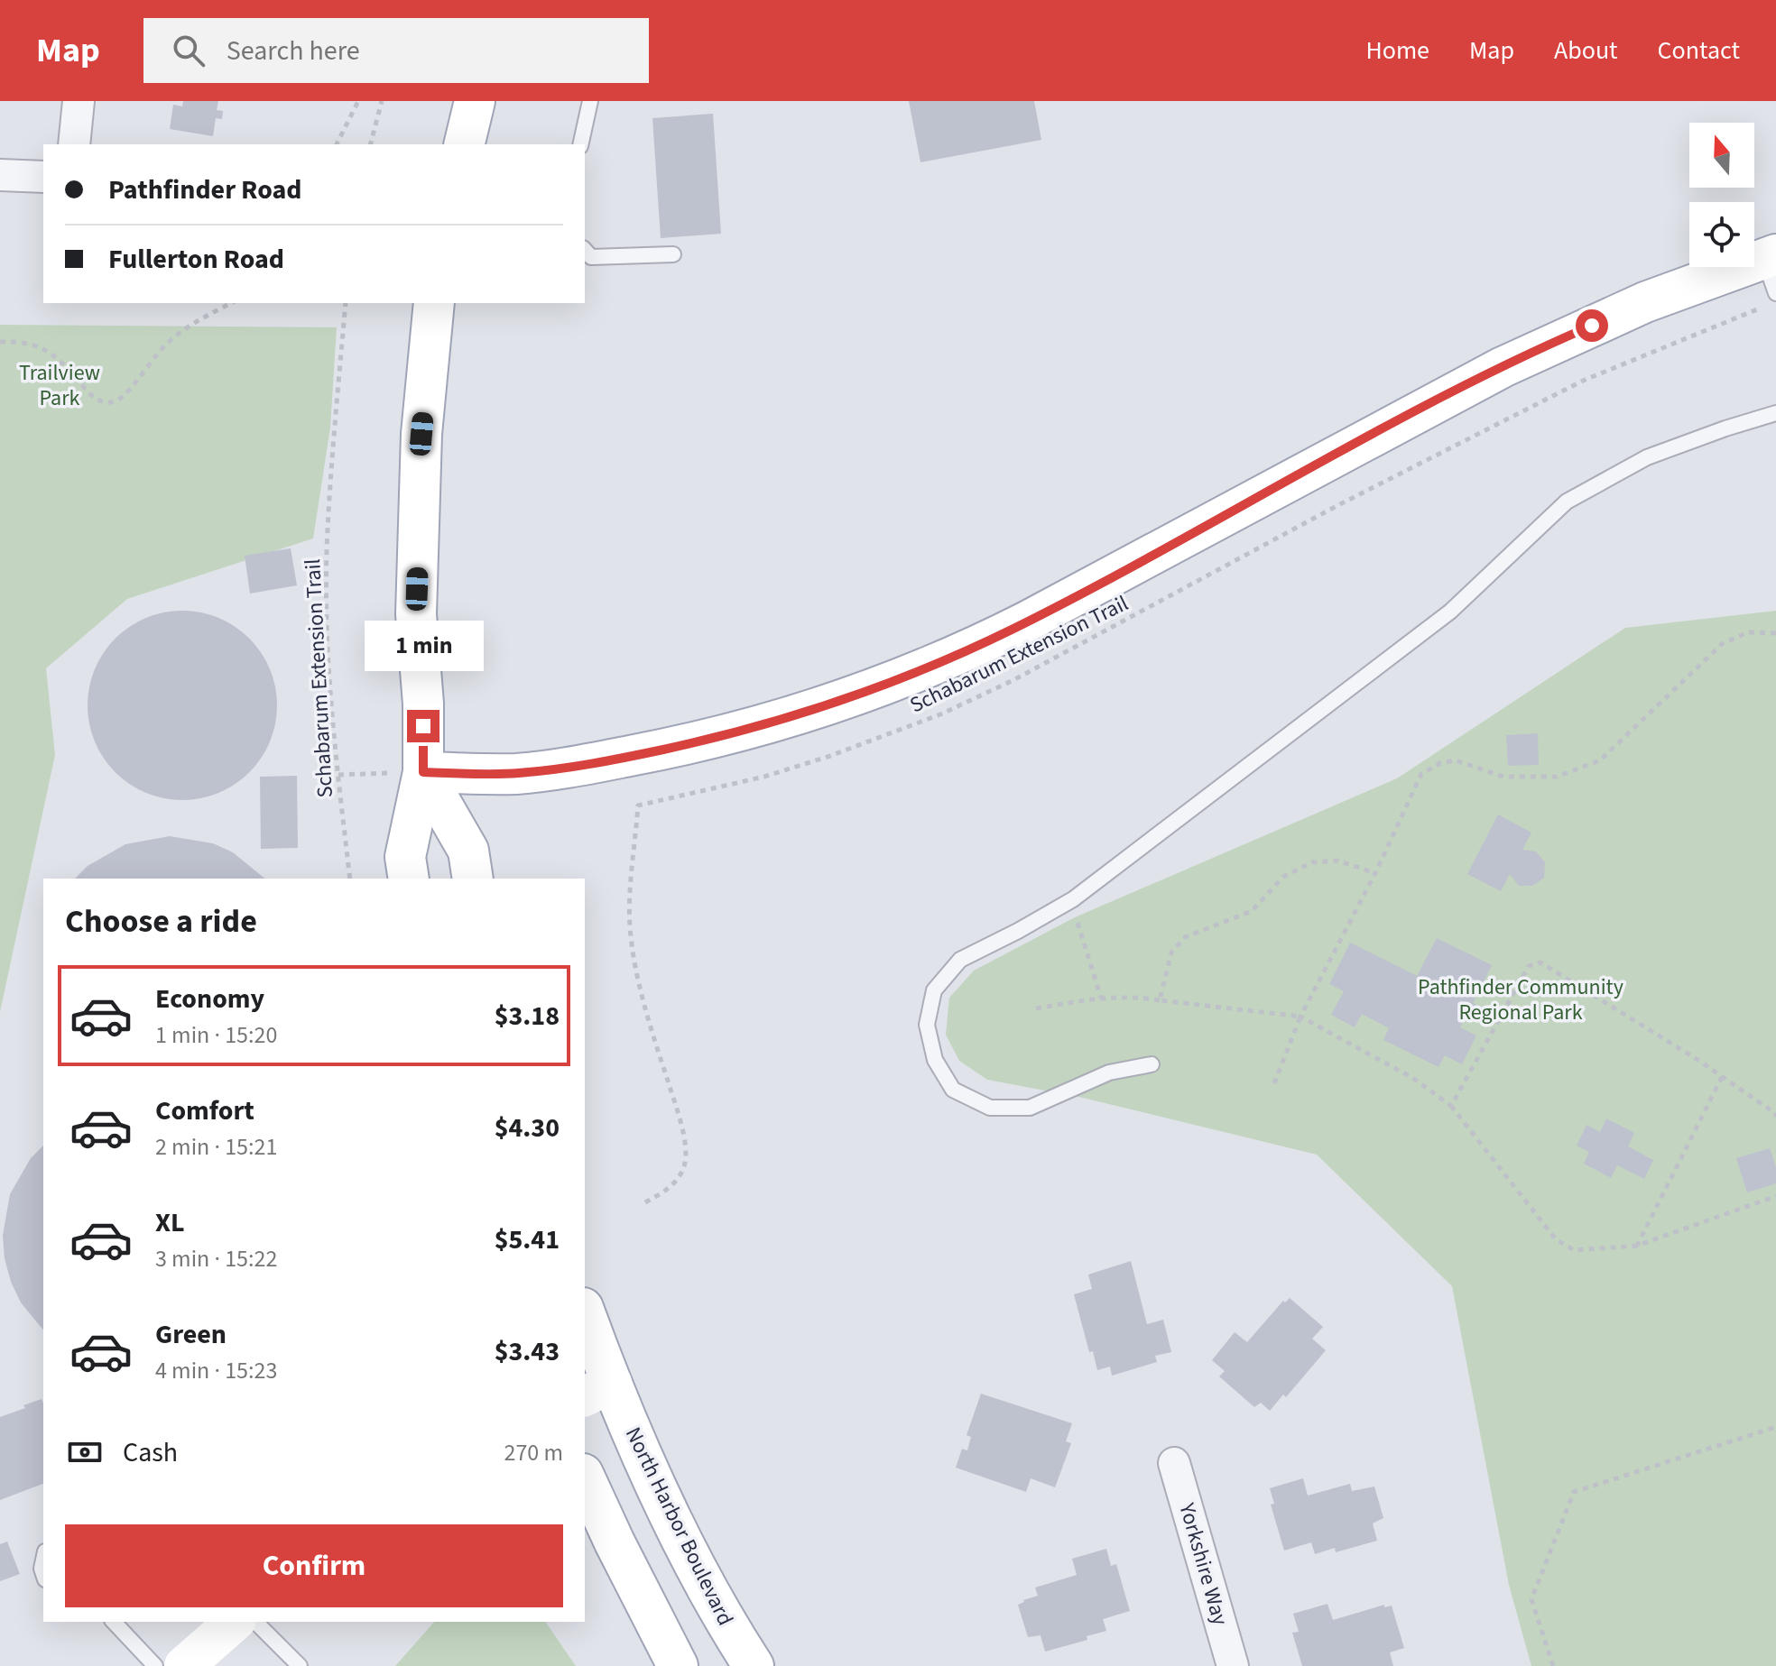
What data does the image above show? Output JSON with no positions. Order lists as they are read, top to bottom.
{
  "streets": {
    "main road": ["North Harbor Boulevard"],
    "street": ["Yorkshire Way"],
    "path": ["Schabarum Extension Trail"]
  },
  "parks": ["Trailview Park", "Pathfinder Community Regional Park"],
  "north": "top",
  "page": {
    "header": "Map",
    "search": "Search here",
    "nav": [
      "Home",
      "Map",
      "About",
      "Contact"
    ],
    "banner": ["Pathfinder Road", "Fullerton Road"],
    "bubble": "1 min",
    "heading": "Choose a ride",
    "list": [
      {
        "name": "Economy",
        "note": "1 min · 15:20",
        "value": "$3.18"
      },
      {
        "name": "Comfort",
        "note": "2 min · 15:21",
        "value": "$4.30"
      },
      {
        "name": "XL",
        "note": "3 min · 15:22",
        "value": "$5.41"
      },
      {
        "name": "Green",
        "note": "4 min · 15:23",
        "value": "$3.43"
      }
    ],
    "pay": ["Cash", "270 m"],
    "buttons": "Confirm"
  }
}
